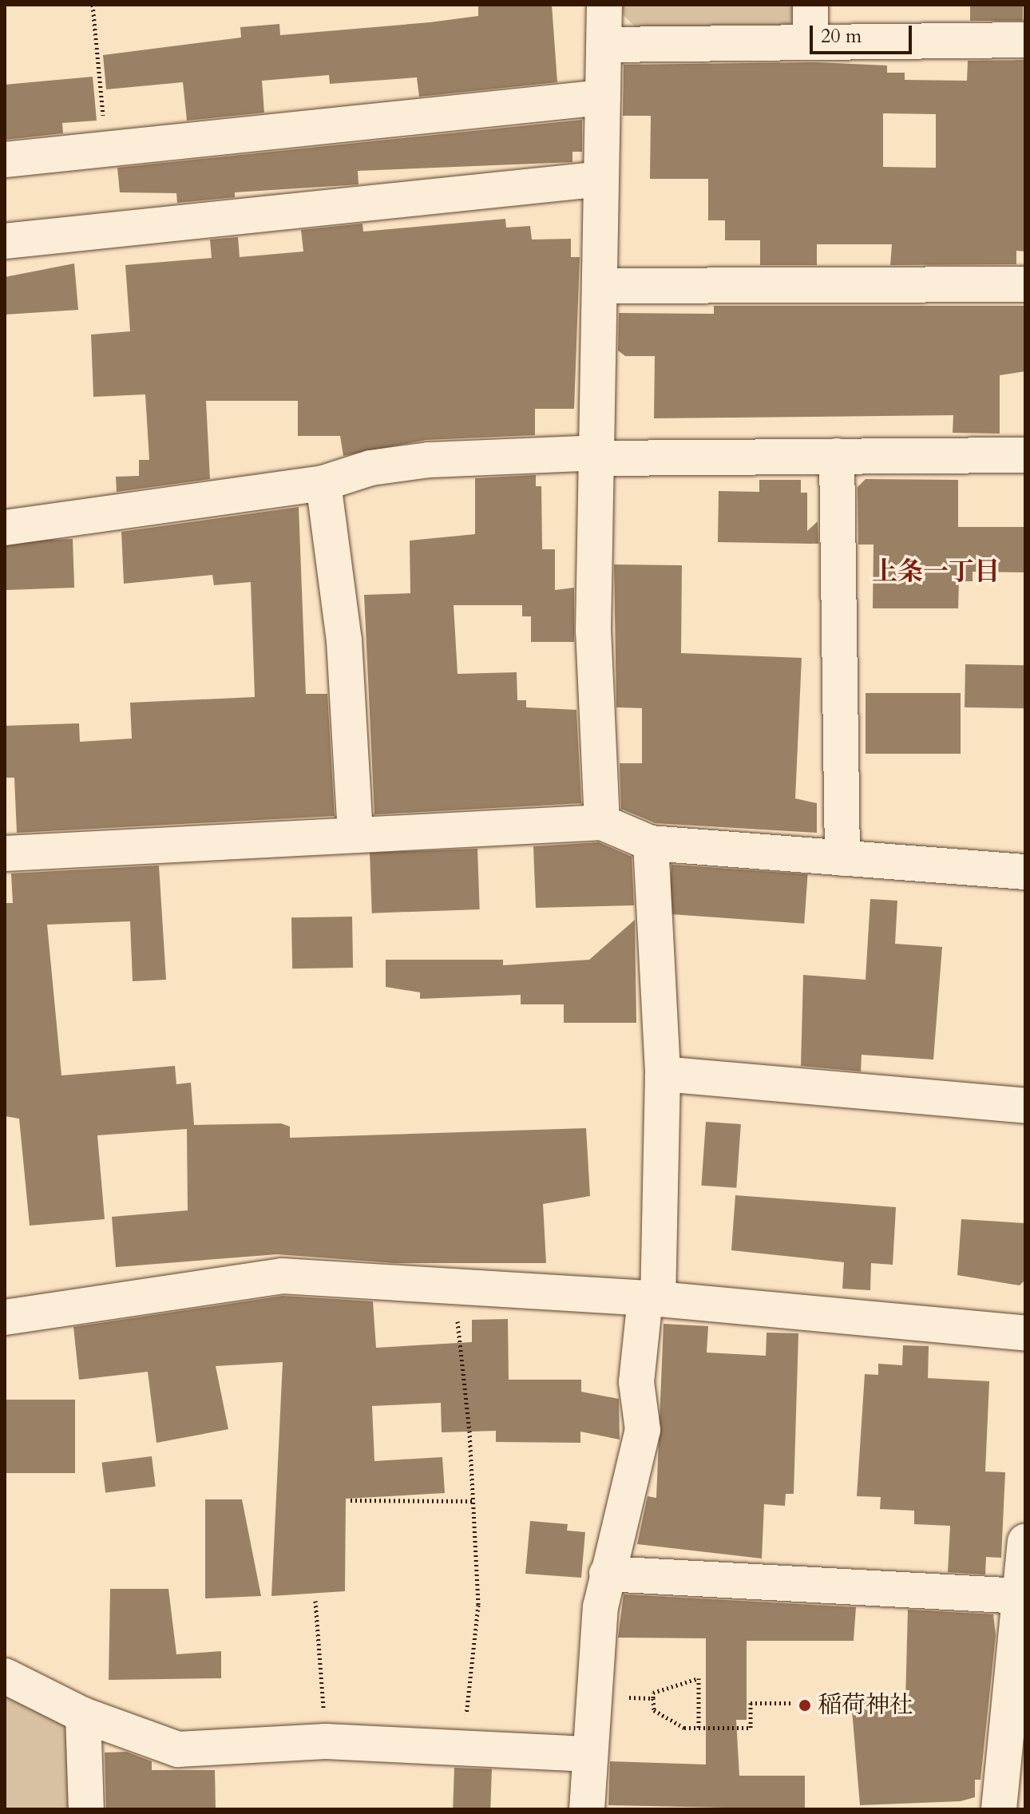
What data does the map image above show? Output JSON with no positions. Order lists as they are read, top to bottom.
{
  "districts": ["上条一丁目"],
  "places": ["稲荷神社"],
  "scale_bar": "20 m"
}
